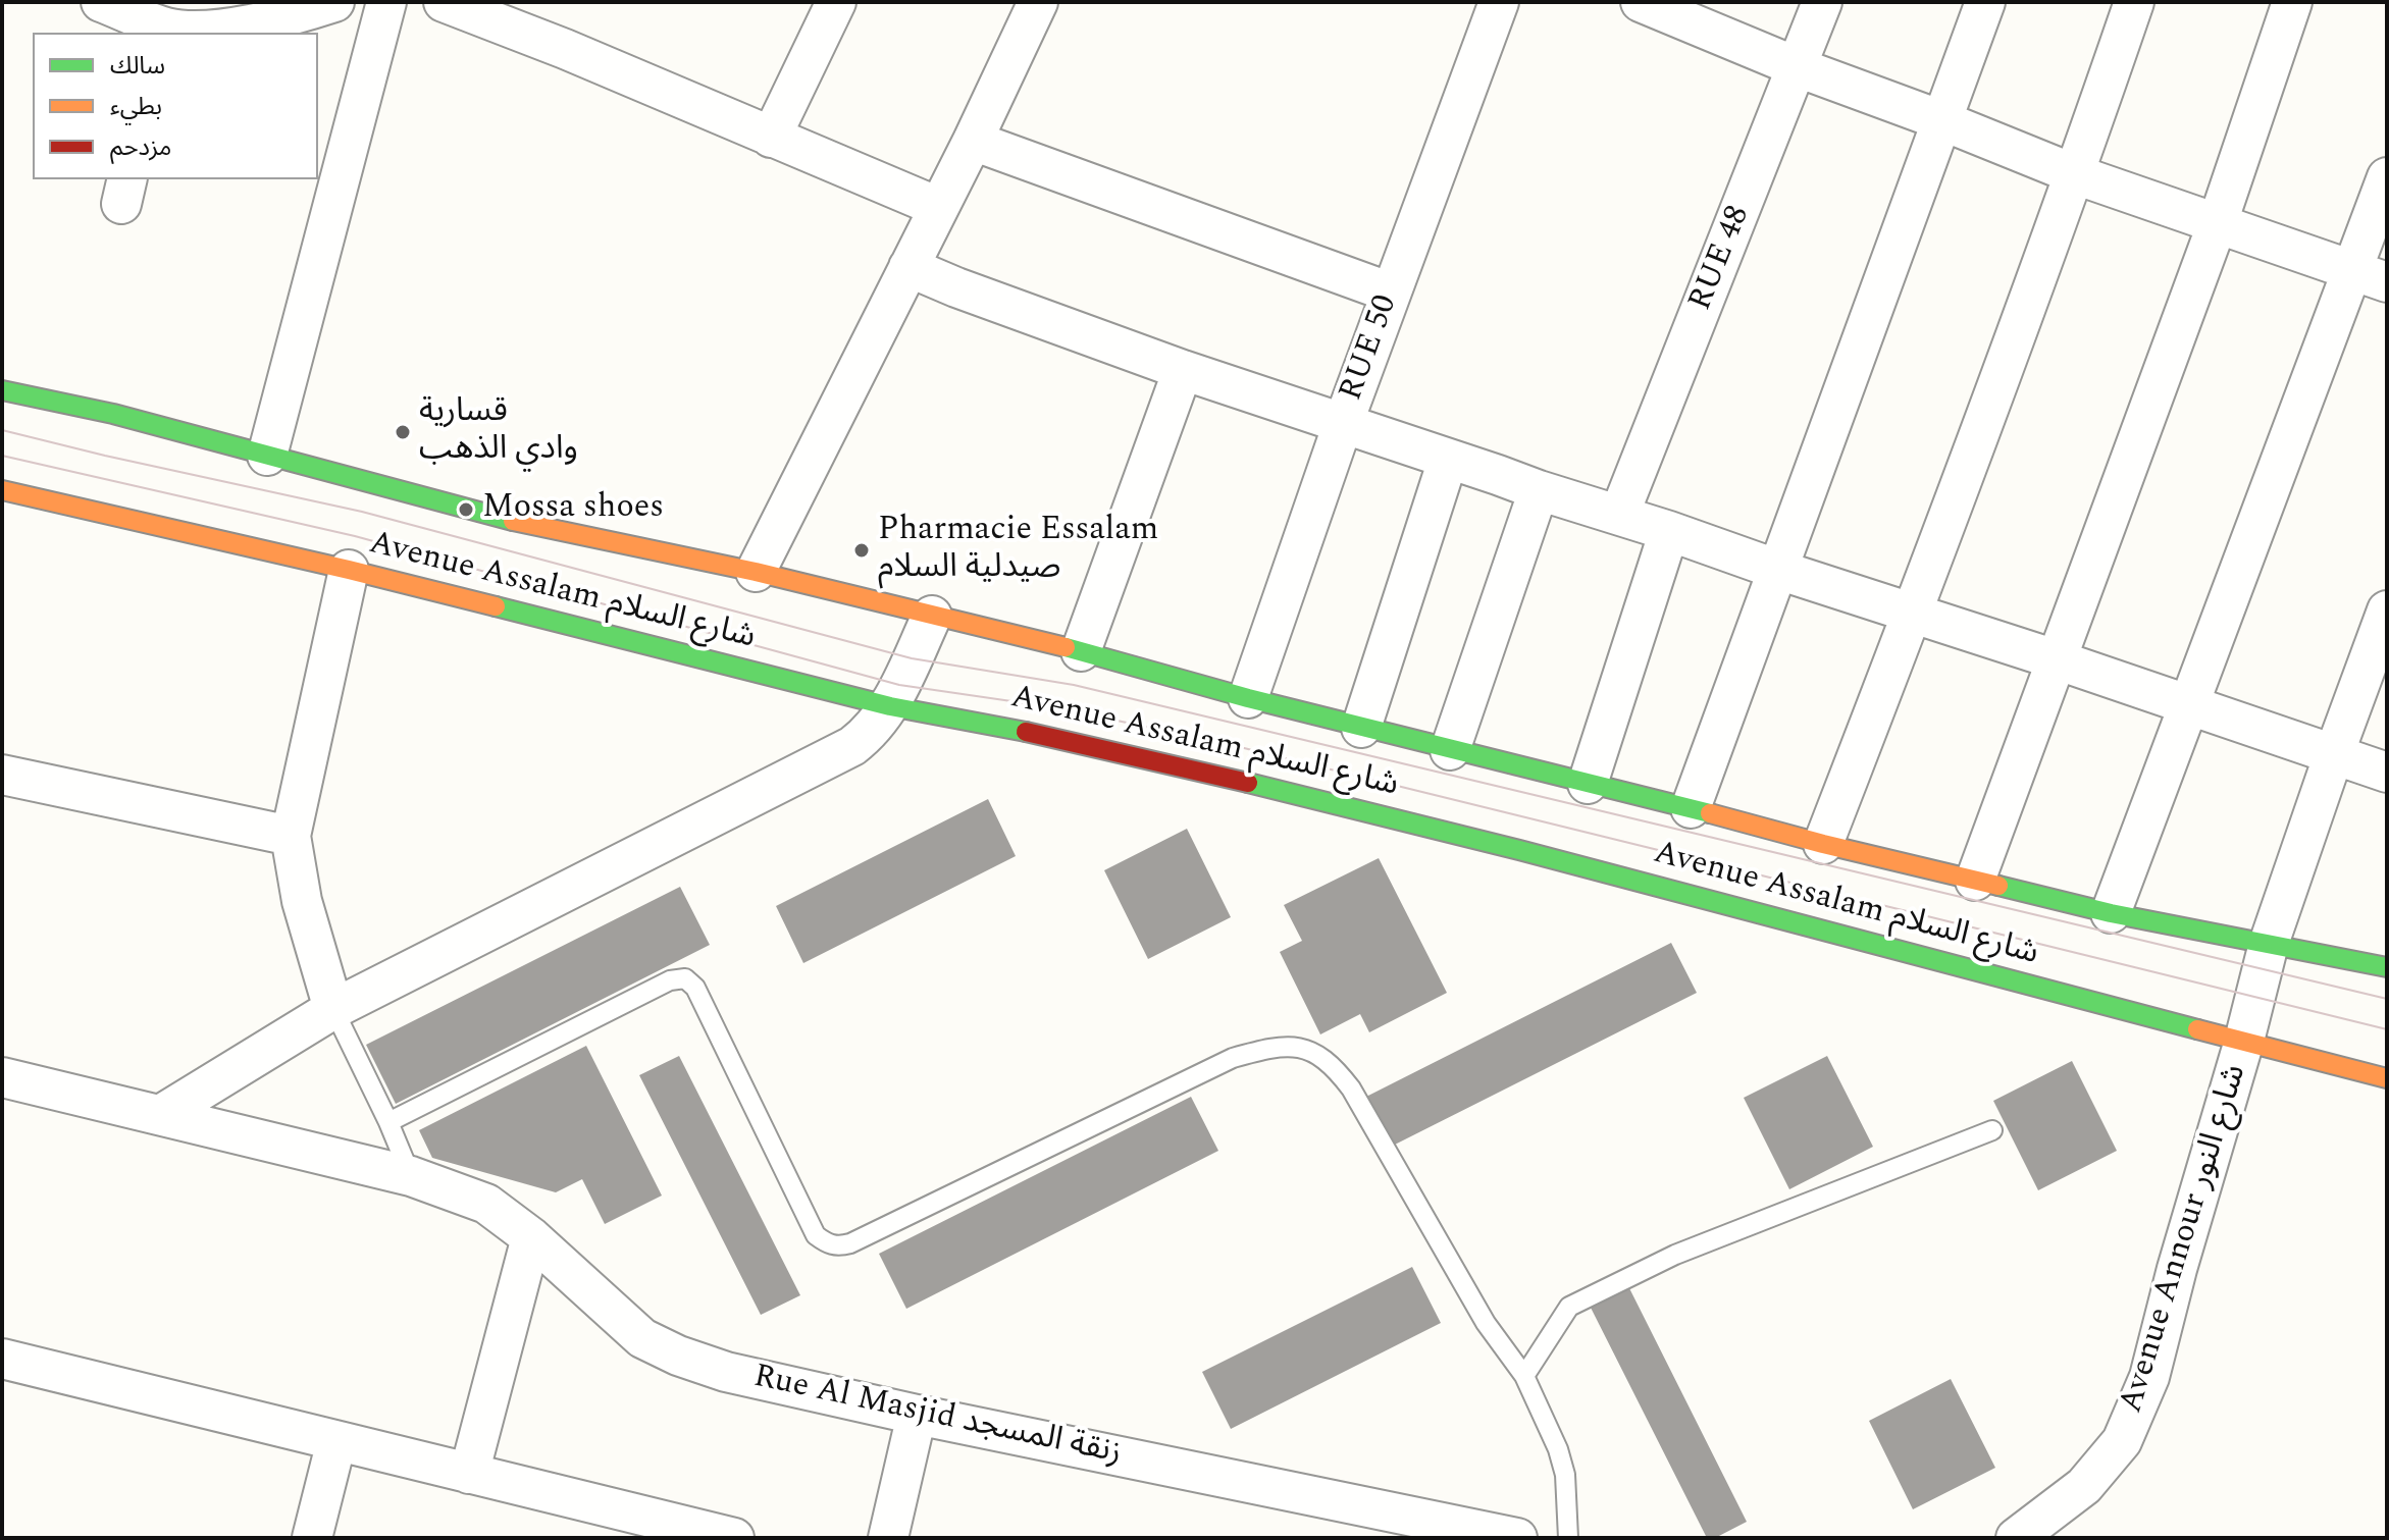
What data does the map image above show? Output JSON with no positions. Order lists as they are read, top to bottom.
{
  "streets": {
    "main road": ["Avenue Assalam شارع السلام"],
    "street": [
      "RUE 48",
      "RUE 50",
      "Avenue Annour شارع النور",
      "Rue Al Masjid زنقة المسجد"
    ]
  },
  "crossings": [
    ["RUE 50", "Avenue Assalam شارع السلام"],
    ["Avenue Assalam شارع السلام", "Avenue Annour شارع النور"]
  ],
  "places": ["قسارية وادي الذهب", "Mossa shoes", "Pharmacie Essalam صيدلية السلام"],
  "legend": ["سالك", "بطيء", "مزدحم"]
}
